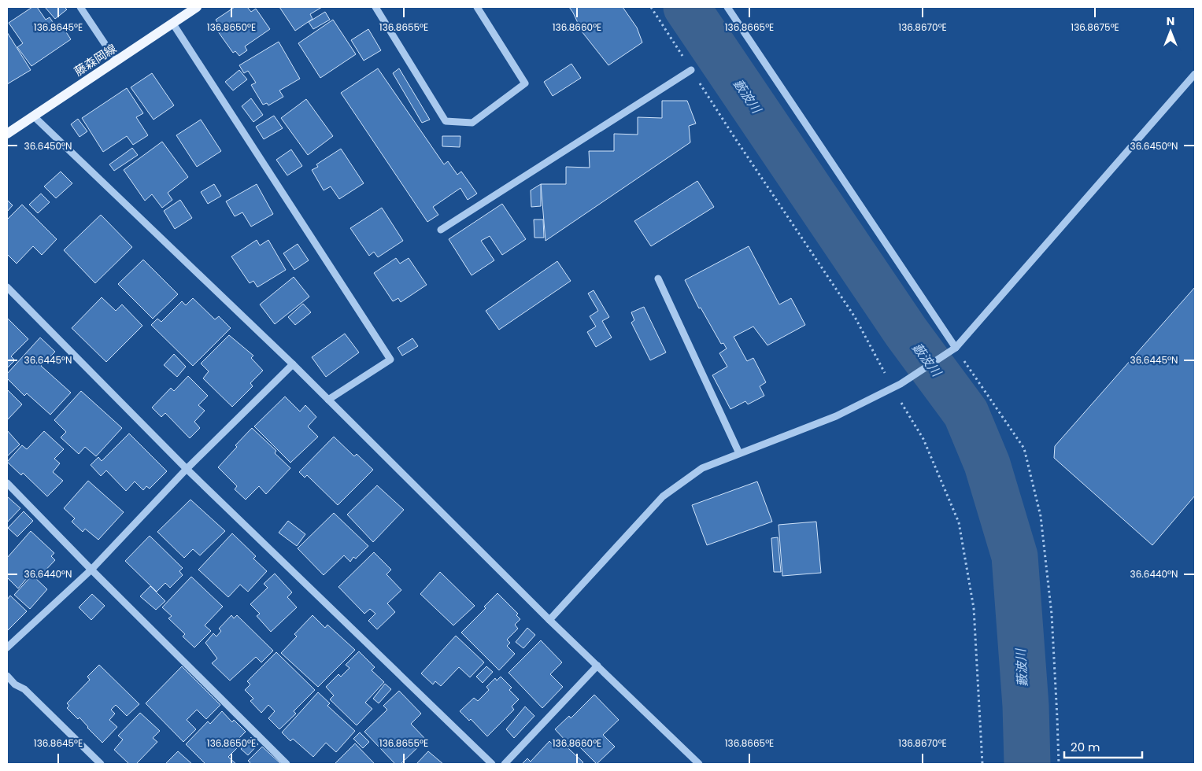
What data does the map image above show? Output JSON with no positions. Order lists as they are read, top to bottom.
{
  "streets": {
    "main road": ["藤森岡線"]
  },
  "water": ["藪波川"],
  "scale_bar": "20 m",
  "north": "top",
  "coordinates": [
    "136.8645°E",
    "136.8650°E",
    "136.8655°E",
    "136.8660°E",
    "136.8665°E",
    "136.8670°E",
    "136.8675°E",
    "36.6450°N",
    "36.6445°N",
    "36.6440°N"
  ]
}
